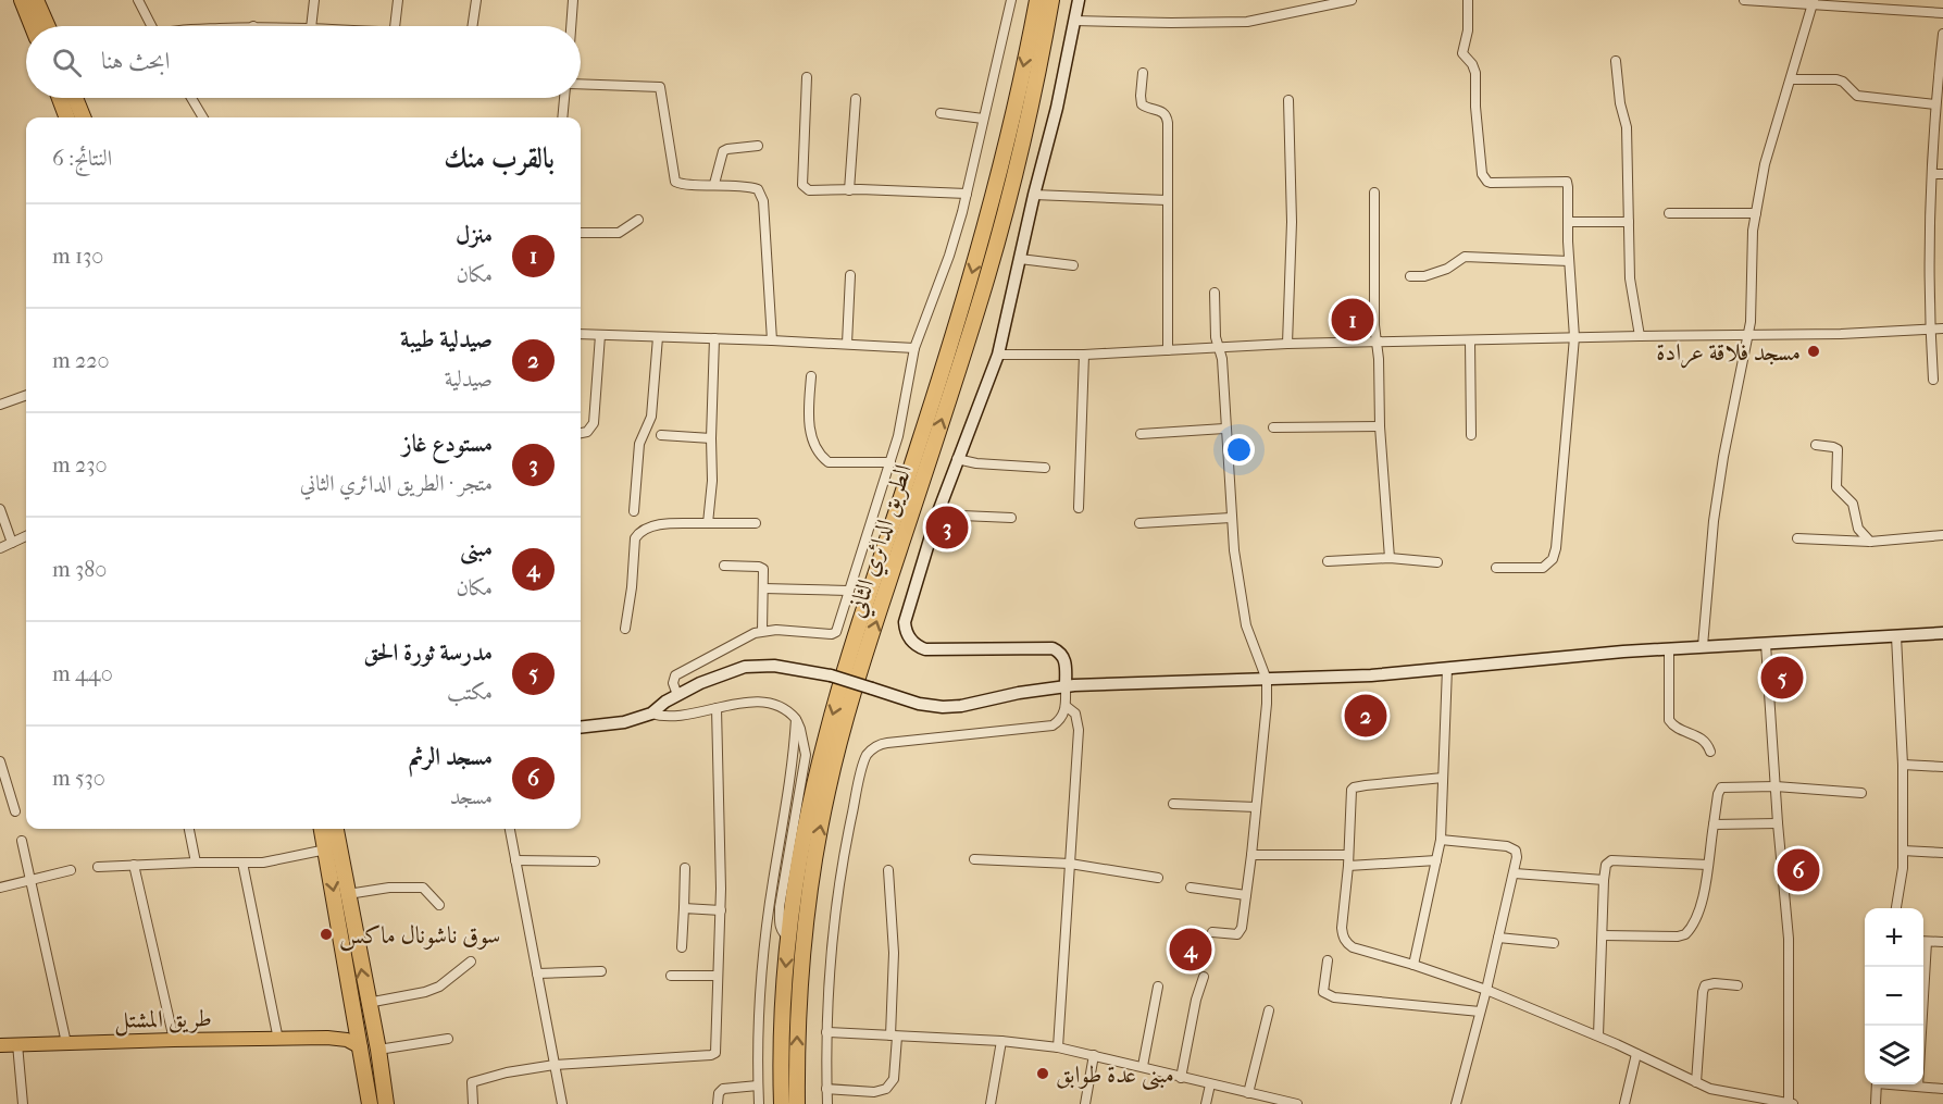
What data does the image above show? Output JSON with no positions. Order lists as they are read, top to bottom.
{
  "streets": {
    "highway": ["الطريق الدائري الثاني"],
    "main road": ["طريق المشتل"]
  },
  "places": ["مسجد فلاقة عرادة", "سوق ناشونال ماكس", "مبنى عدة طوابق"],
  "page": {
    "search": "ابحث هنا",
    "heading": ["بالقرب منك", "النتائج: 6"],
    "list": [
      {
        "mark": "1",
        "name": "منزل",
        "note": "مكان",
        "value": "130 m"
      },
      {
        "mark": "2",
        "name": "صيدلية طيبة",
        "note": "صيدلية",
        "value": "220 m"
      },
      {
        "mark": "3",
        "name": "مستودع غاز",
        "note": "متجر · الطريق الدائري الثاني",
        "value": "230 m"
      },
      {
        "mark": "4",
        "name": "مبنى",
        "note": "مكان",
        "value": "380 m"
      },
      {
        "mark": "5",
        "name": "مدرسة ثورة الحق",
        "note": "مكتب",
        "value": "440 m"
      },
      {
        "mark": "6",
        "name": "مسجد الرثم",
        "note": "مسجد",
        "value": "530 m"
      }
    ],
    "pins": [
      "1",
      "3",
      "5",
      "2",
      "6",
      "4"
    ],
    "map_buttons": ["+", "−"]
  }
}
